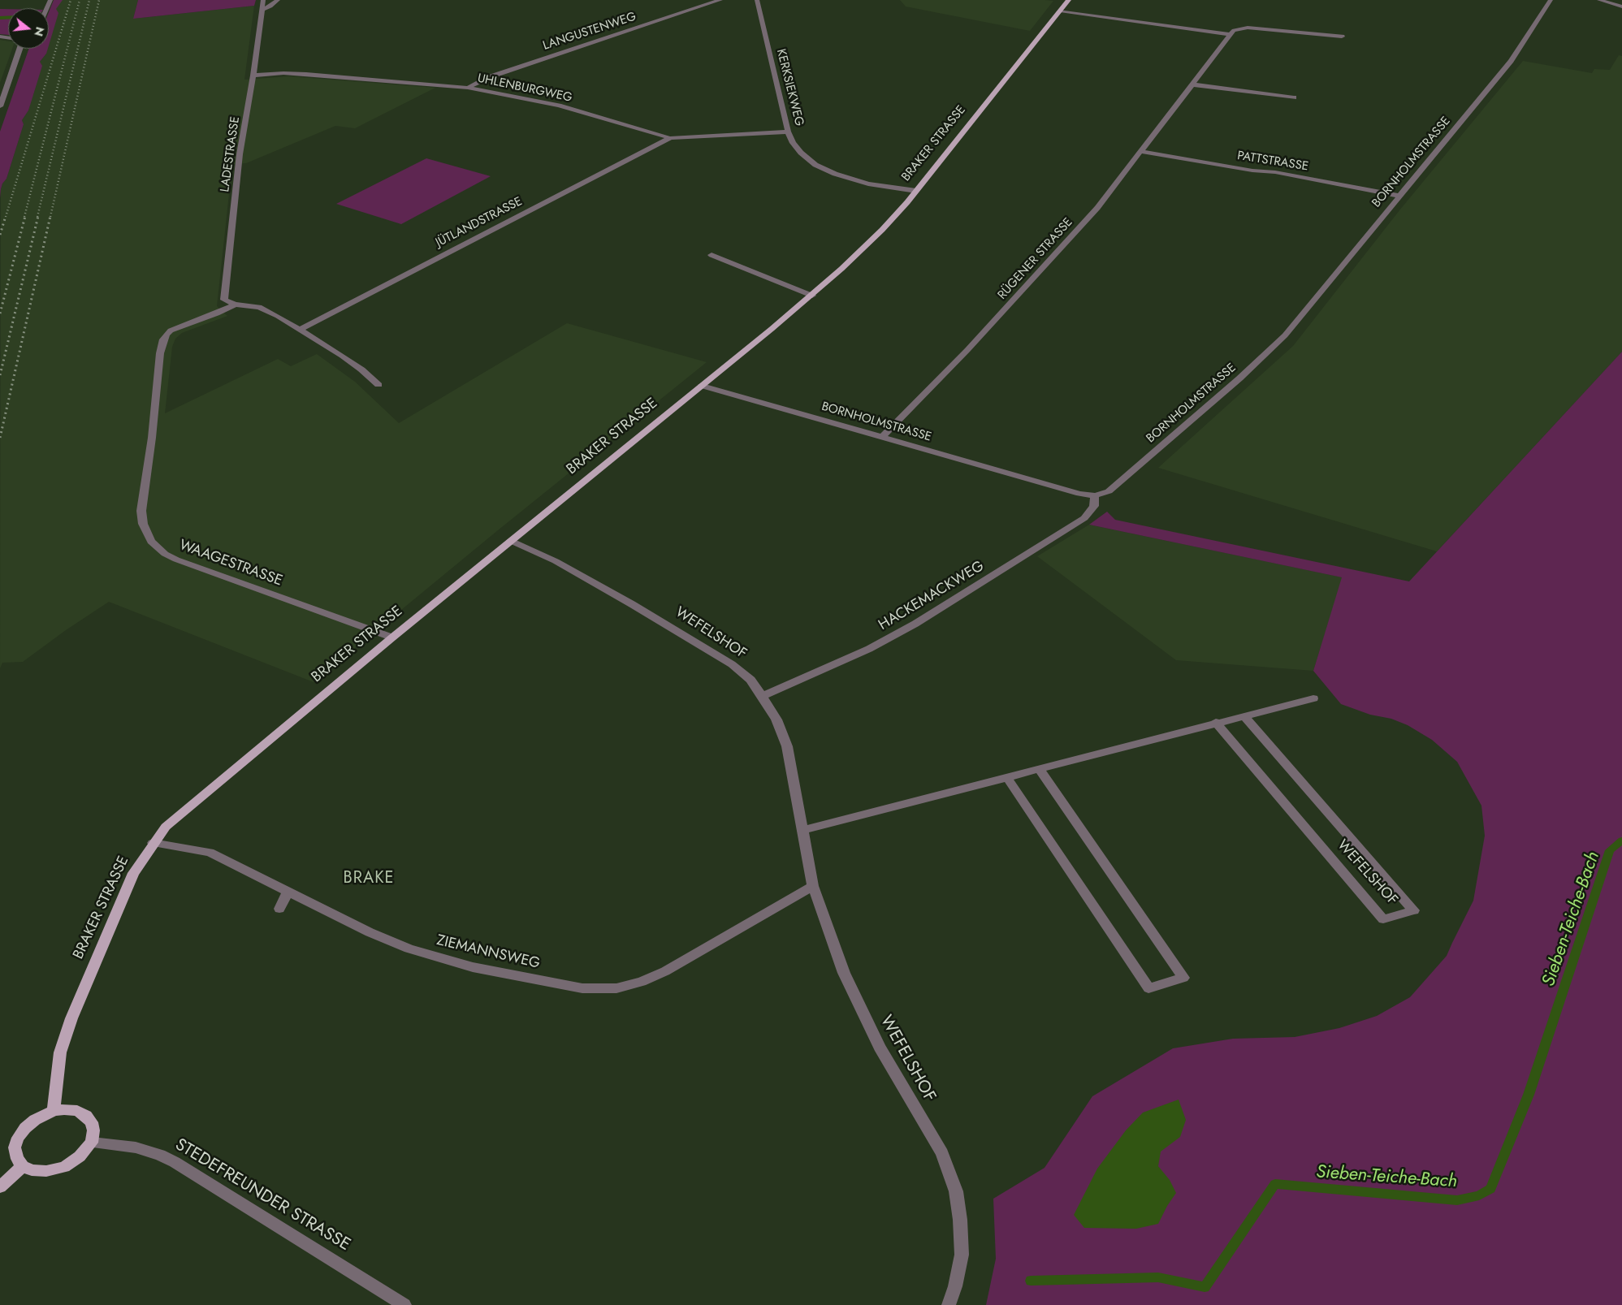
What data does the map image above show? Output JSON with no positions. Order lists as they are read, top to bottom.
{
  "streets": {
    "main road": ["BRAKER STRASSE"],
    "street": [
      "LANGUSTENWEG",
      "KERKSIEKWEG",
      "UHLENBURGWEG",
      "LADESTRASSE",
      "PATTSTRASSE",
      "BORNHOLMSTRASSE",
      "JÜTLANDSTRASSE",
      "RÜGENER STRASSE",
      "WAAGESTRASSE",
      "HACKEMACKWEG",
      "WEFELSHOF",
      "ZIEMANNSWEG",
      "STEDEFREUNDER STRASSE"
    ]
  },
  "crossings": [
    ["LANGUSTENWEG", "UHLENBURGWEG"],
    ["KERKSIEKWEG", "UHLENBURGWEG"],
    ["KERKSIEKWEG", "BRAKER STRASSE"],
    ["UHLENBURGWEG", "LADESTRASSE"],
    ["UHLENBURGWEG", "JÜTLANDSTRASSE"],
    ["BRAKER STRASSE", "BORNHOLMSTRASSE"],
    ["BRAKER STRASSE", "WAAGESTRASSE"],
    ["BRAKER STRASSE", "WEFELSHOF"],
    ["BRAKER STRASSE", "ZIEMANNSWEG"],
    ["BRAKER STRASSE", "STEDEFREUNDER STRASSE"],
    ["LADESTRASSE", "WAAGESTRASSE"],
    ["PATTSTRASSE", "BORNHOLMSTRASSE"],
    ["PATTSTRASSE", "RÜGENER STRASSE"],
    ["BORNHOLMSTRASSE", "RÜGENER STRASSE"],
    ["BORNHOLMSTRASSE", "HACKEMACKWEG"],
    ["HACKEMACKWEG", "WEFELSHOF"],
    ["WEFELSHOF", "ZIEMANNSWEG"]
  ],
  "districts": ["BRAKE"],
  "water": ["Sieben-Teiche-Bach"],
  "north": "right"
}
